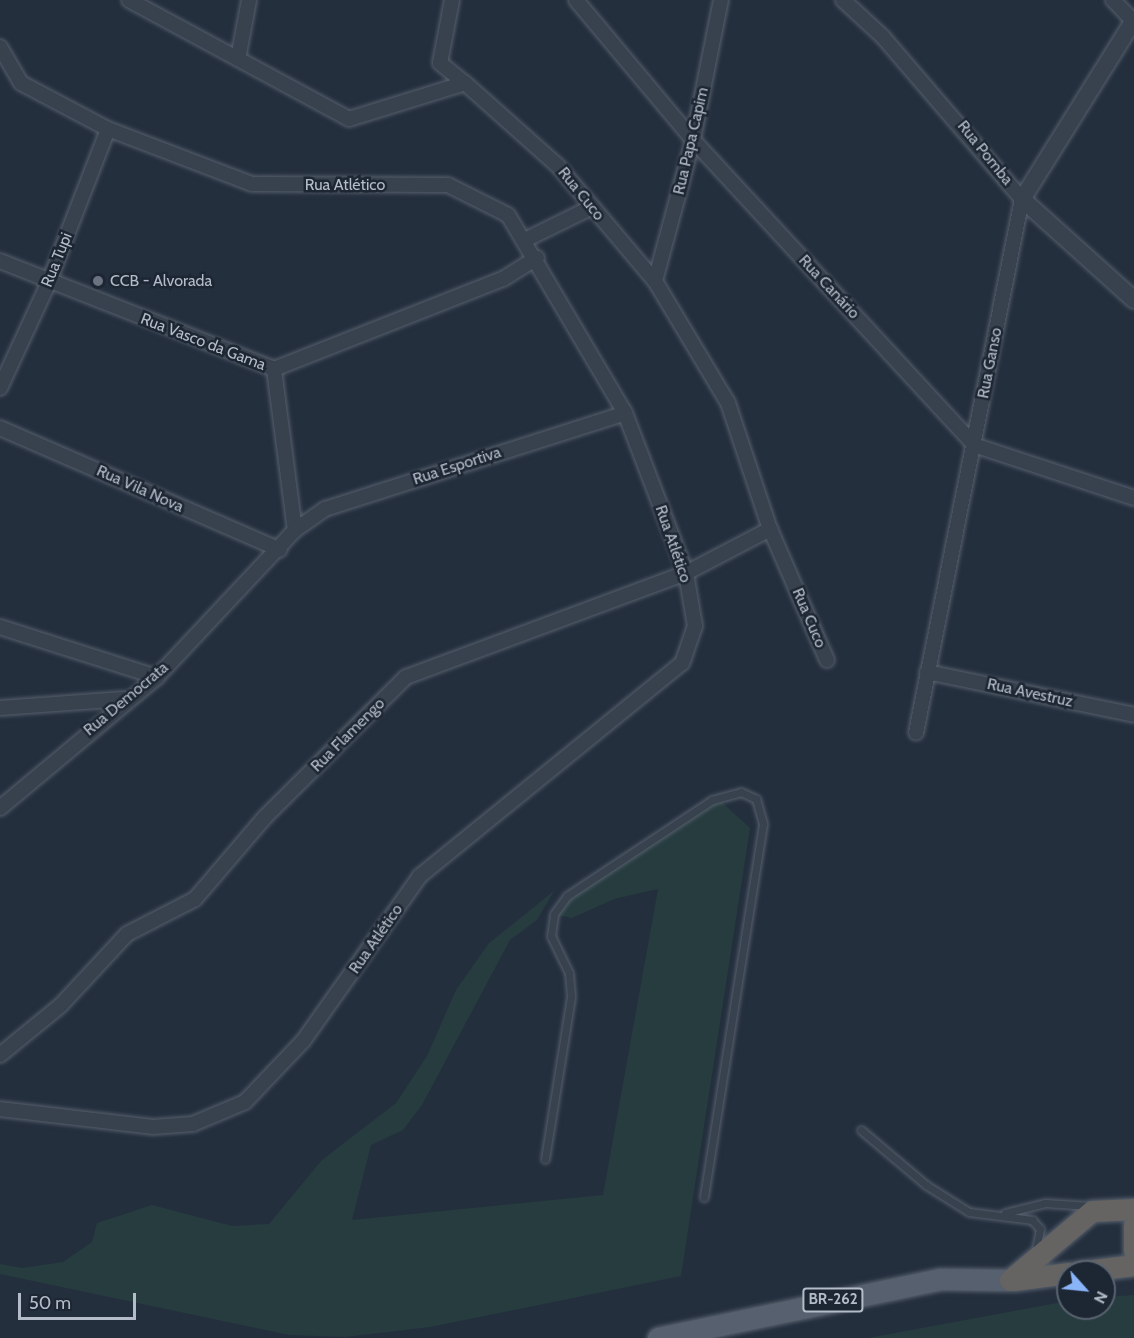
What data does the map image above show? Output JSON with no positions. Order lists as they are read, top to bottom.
{
  "streets": {
    "highway": ["BR-262"],
    "street": [
      "Rua Papa Capim",
      "Rua Pomba",
      "Rua Atlético",
      "Rua Cuco",
      "Rua Tupi",
      "Rua Canário",
      "Rua Vasco da Gama",
      "Rua Ganso",
      "Rua Esportiva",
      "Rua Vila Nova",
      "Rua Avestruz",
      "Rua Democrata",
      "Rua Flamengo"
    ]
  },
  "crossings": [
    ["Rua Papa Capim", "Rua Cuco"],
    ["Rua Papa Capim", "Rua Canário"],
    ["Rua Pomba", "Rua Ganso"],
    ["Rua Atlético", "Rua Tupi"],
    ["Rua Atlético", "Rua Vasco da Gama"],
    ["Rua Atlético", "Rua Esportiva"],
    ["Rua Atlético", "Rua Flamengo"],
    ["Rua Cuco", "Rua Flamengo"],
    ["Rua Tupi", "Rua Vasco da Gama"],
    ["Rua Canário", "Rua Ganso"],
    ["Rua Ganso", "Rua Avestruz"],
    ["Rua Esportiva", "Rua Democrata"],
    ["Rua Vila Nova", "Rua Democrata"]
  ],
  "places": ["CCB - Alvorada"],
  "scale_bar": "50 m",
  "north": "bottom right"
}
